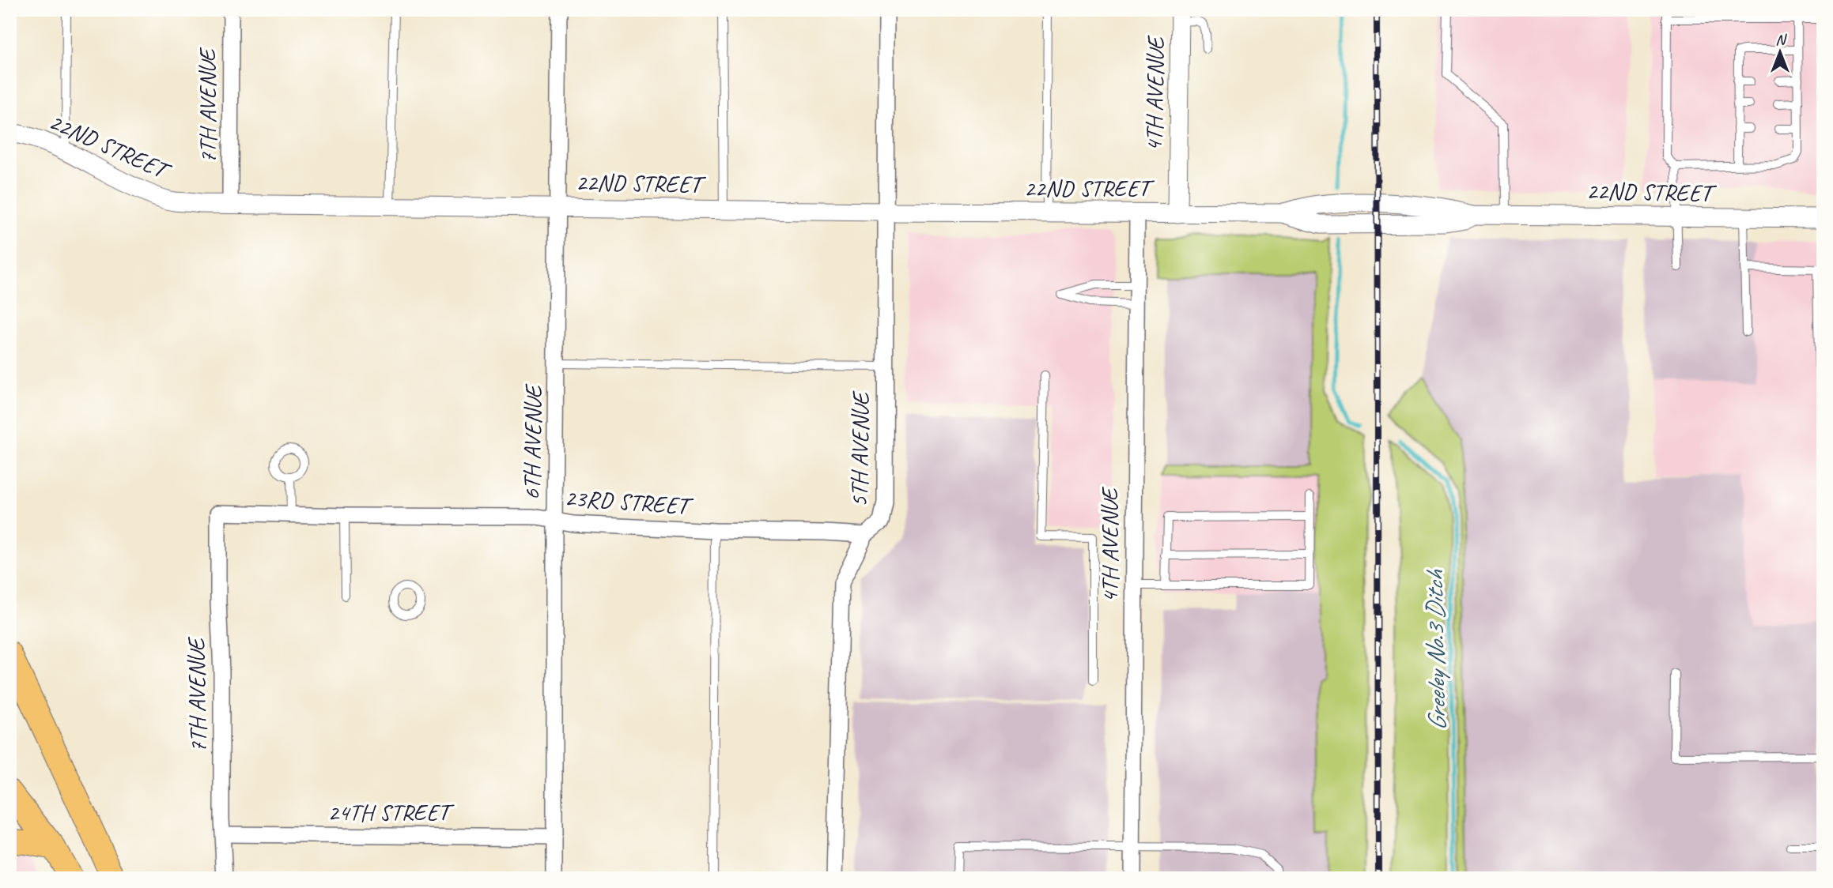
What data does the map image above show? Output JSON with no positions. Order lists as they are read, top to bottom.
{
  "streets": {
    "street": [
      "4TH AVENUE",
      "7TH AVENUE",
      "22ND STREET",
      "6TH AVENUE",
      "5TH AVENUE",
      "23RD STREET",
      "24TH STREET"
    ]
  },
  "crossings": [
    ["4TH AVENUE", "22ND STREET"],
    ["7TH AVENUE", "22ND STREET"],
    ["7TH AVENUE", "23RD STREET"],
    ["7TH AVENUE", "24TH STREET"],
    ["22ND STREET", "6TH AVENUE"],
    ["22ND STREET", "5TH AVENUE"],
    ["6TH AVENUE", "23RD STREET"],
    ["6TH AVENUE", "24TH STREET"],
    ["5TH AVENUE", "23RD STREET"]
  ],
  "water": ["Greeley No.3 Ditch"],
  "north": "top"
}
